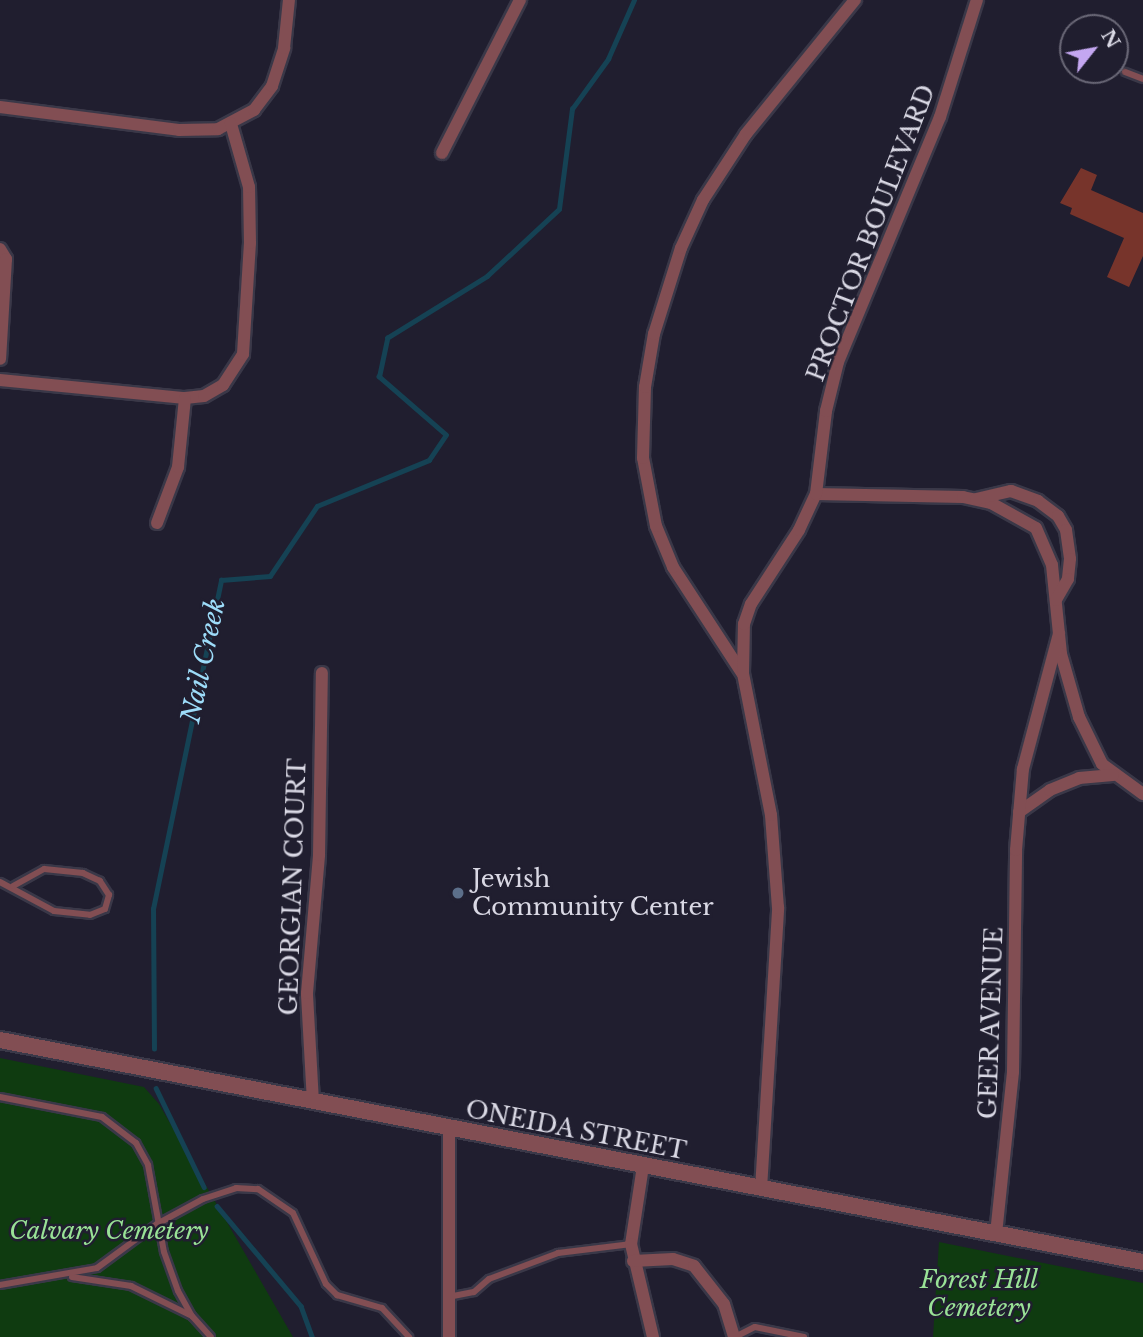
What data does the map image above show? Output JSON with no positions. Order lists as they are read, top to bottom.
{
  "streets": {
    "street": [
      "PROCTOR BOULEVARD",
      "GEORGIAN COURT",
      "GEER AVENUE",
      "ONEIDA STREET"
    ]
  },
  "crossings": [
    ["PROCTOR BOULEVARD", "ONEIDA STREET"],
    ["GEORGIAN COURT", "ONEIDA STREET"],
    ["GEER AVENUE", "ONEIDA STREET"]
  ],
  "water": ["Nail Creek"],
  "parks": ["Calvary Cemetery", "Forest Hill Cemetery"],
  "places": ["Jewish Community Center"],
  "north": "top right"
}
